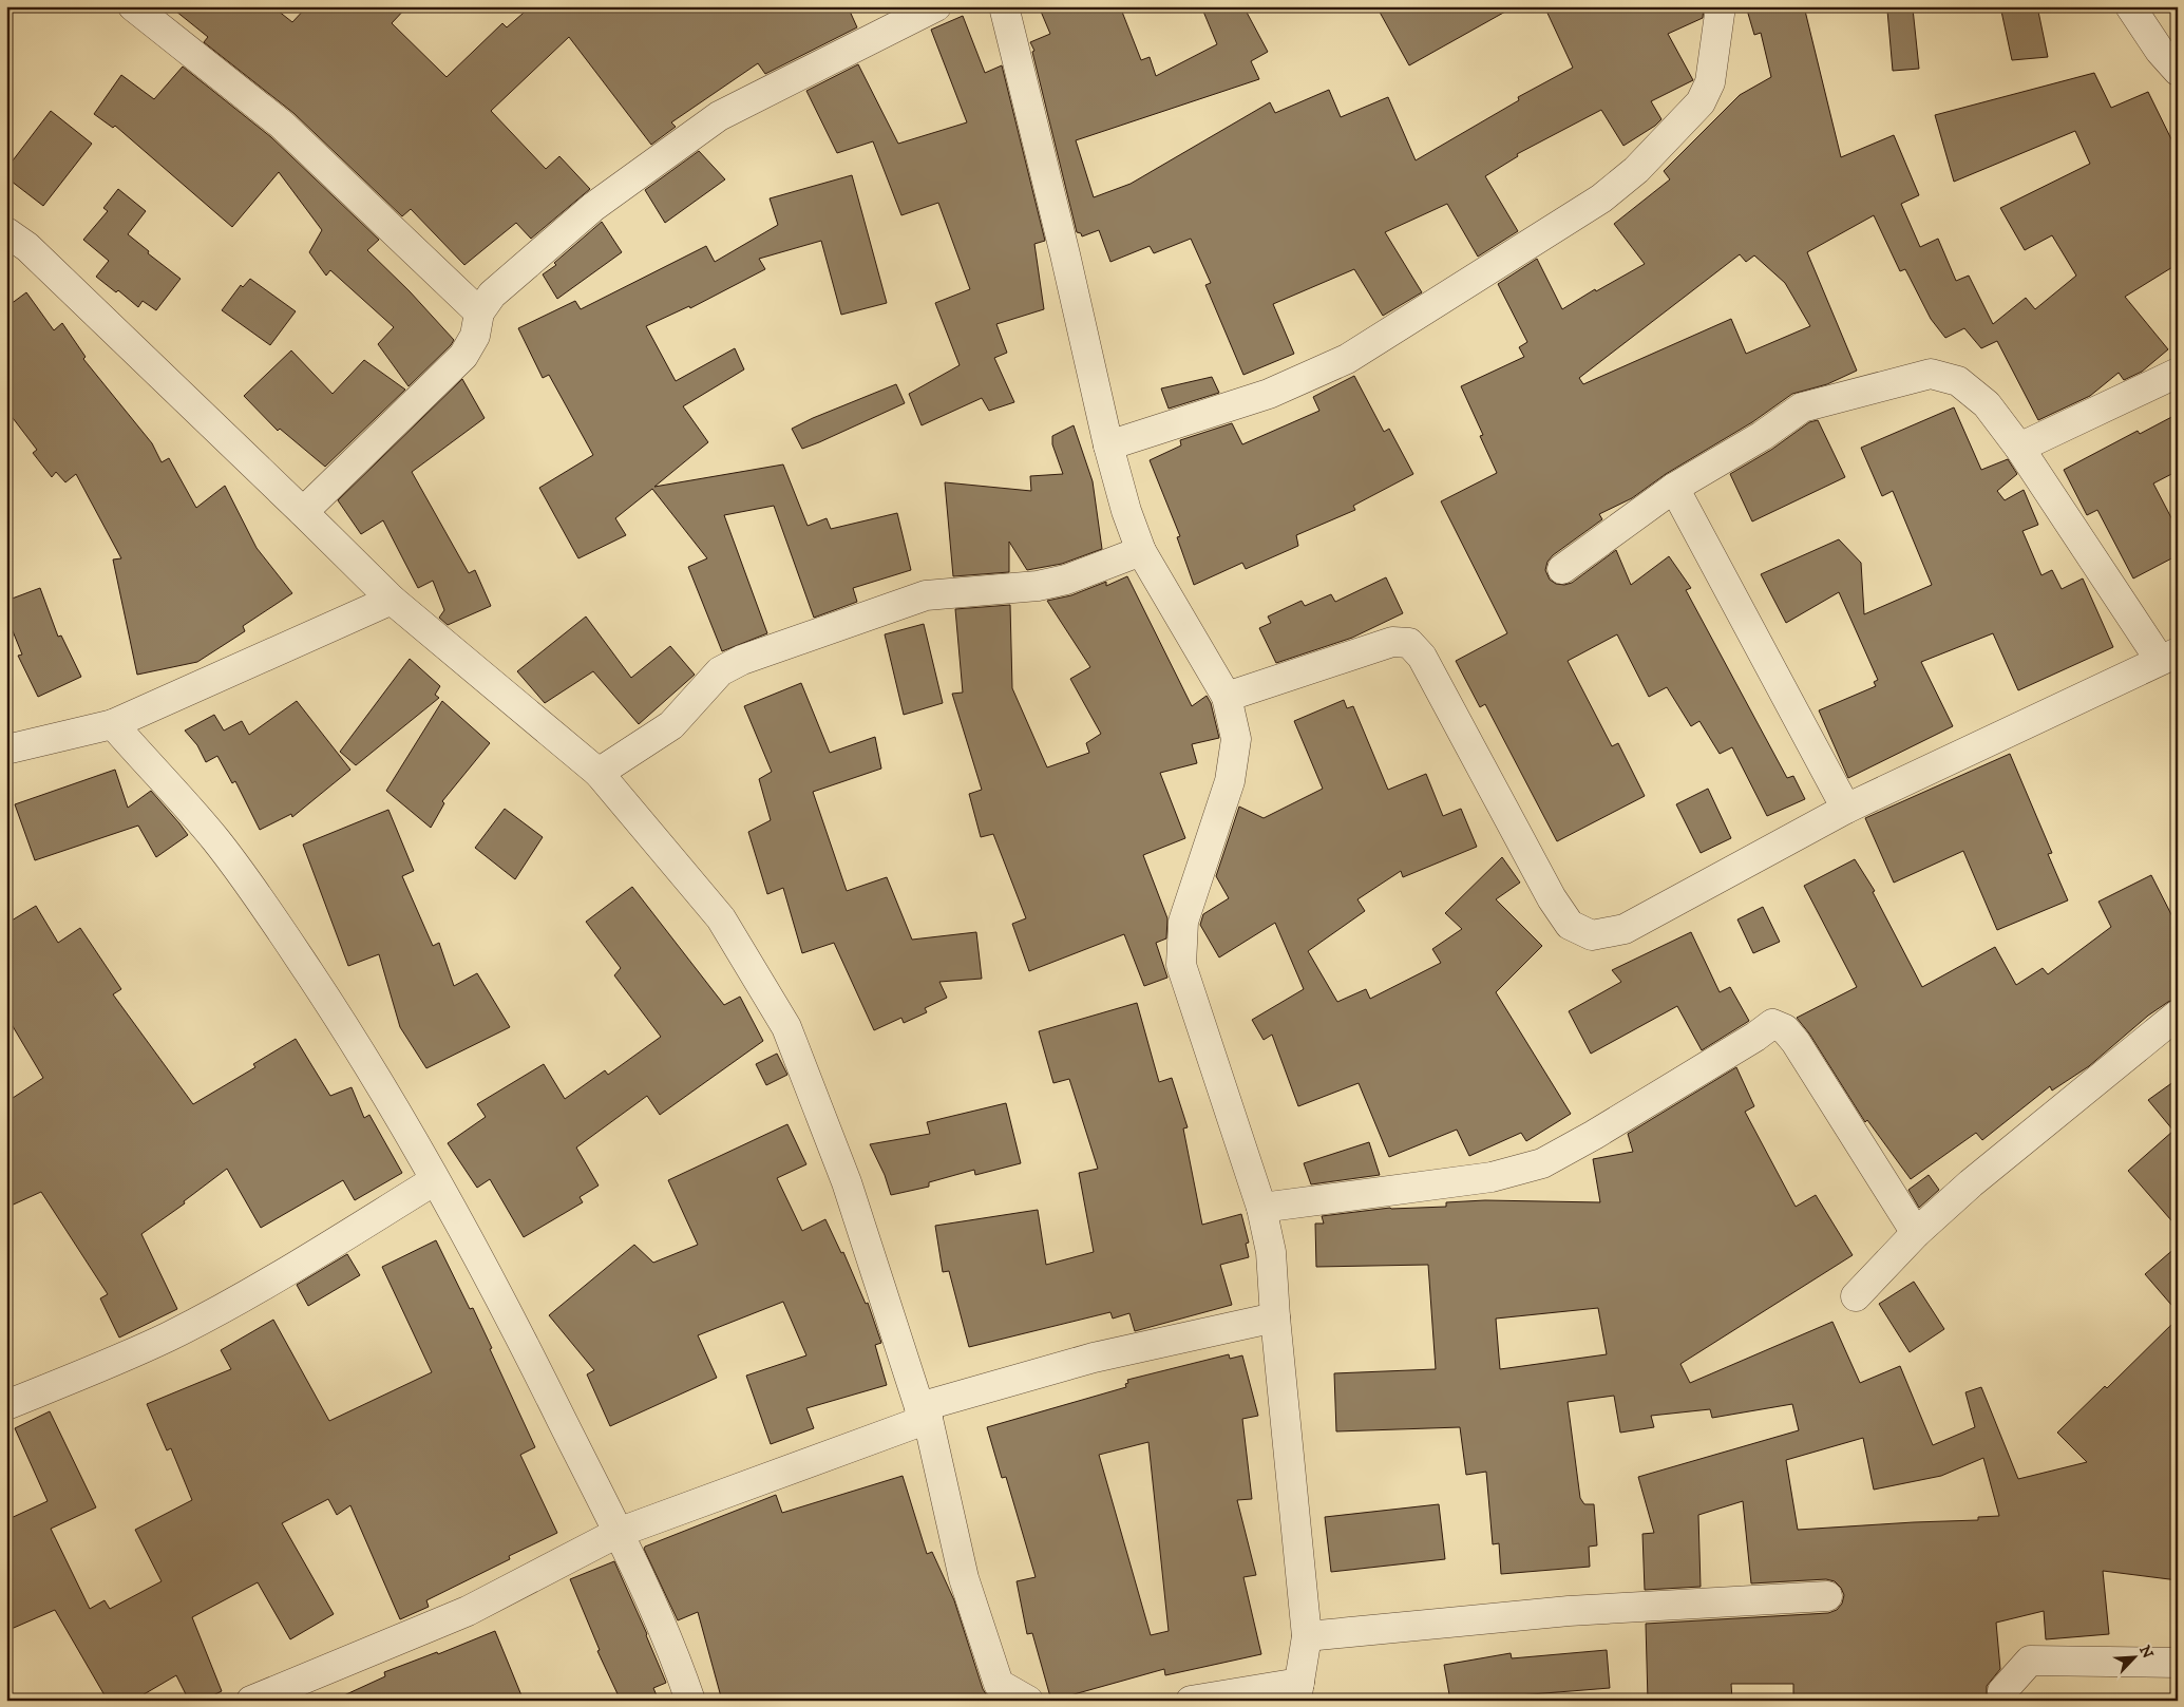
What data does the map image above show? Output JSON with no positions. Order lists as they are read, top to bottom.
{
  "north": "top right"
}
